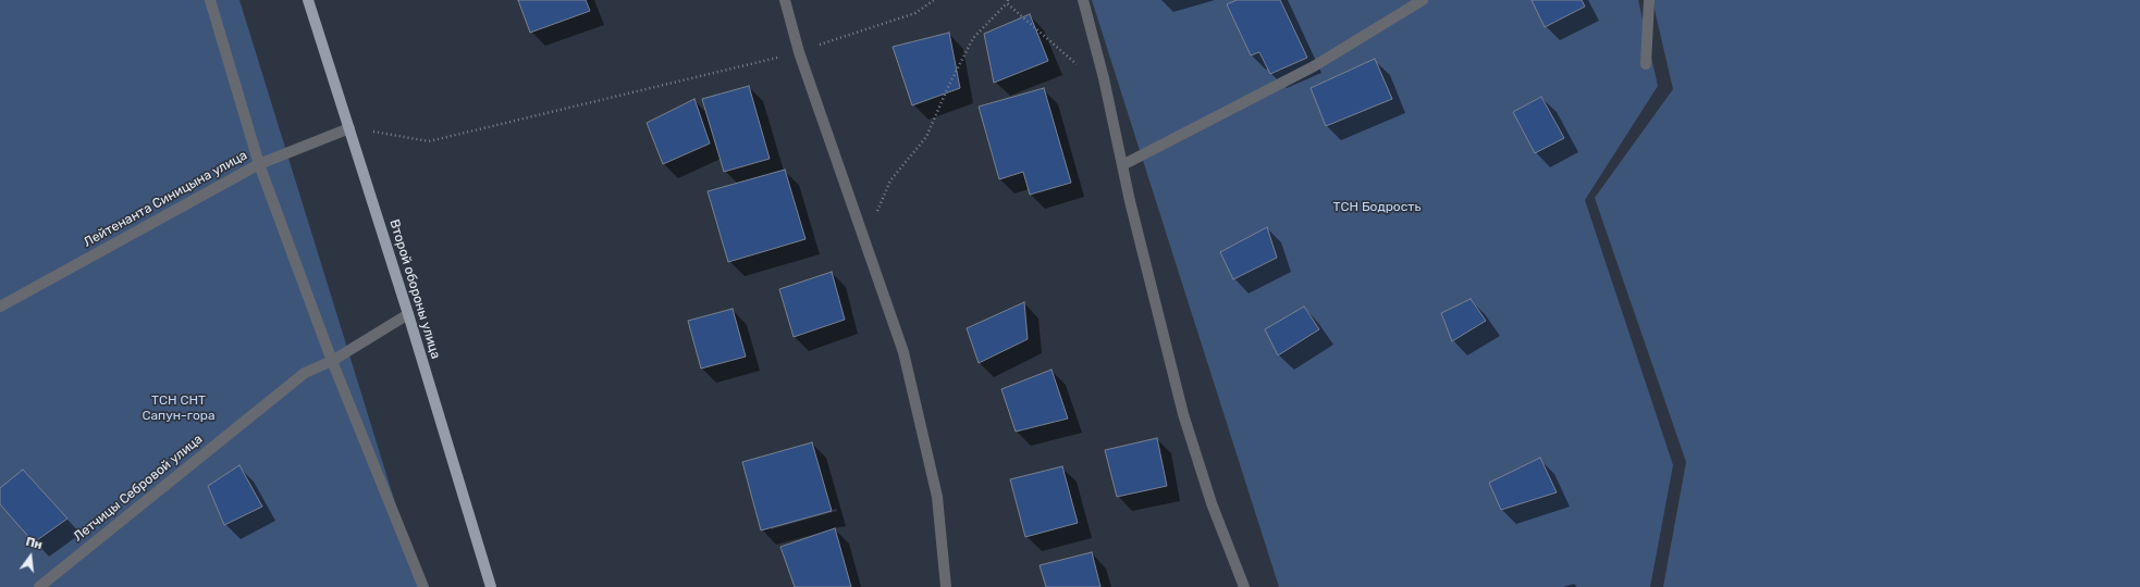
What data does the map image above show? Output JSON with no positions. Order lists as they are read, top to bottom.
{
  "streets": {
    "main road": ["Второй обороны улица"],
    "street": ["Лейтенанта Синицына улица", "Летчицы Себровой улица"]
  },
  "crossings": [
    ["Лейтенанта Синицына улица", "Второй обороны улица"],
    ["Второй обороны улица", "Летчицы Себровой улица"]
  ],
  "parks": ["ТСН Бодрость", "ТСН СНТ Сапун-гора"],
  "north": "top"
}
